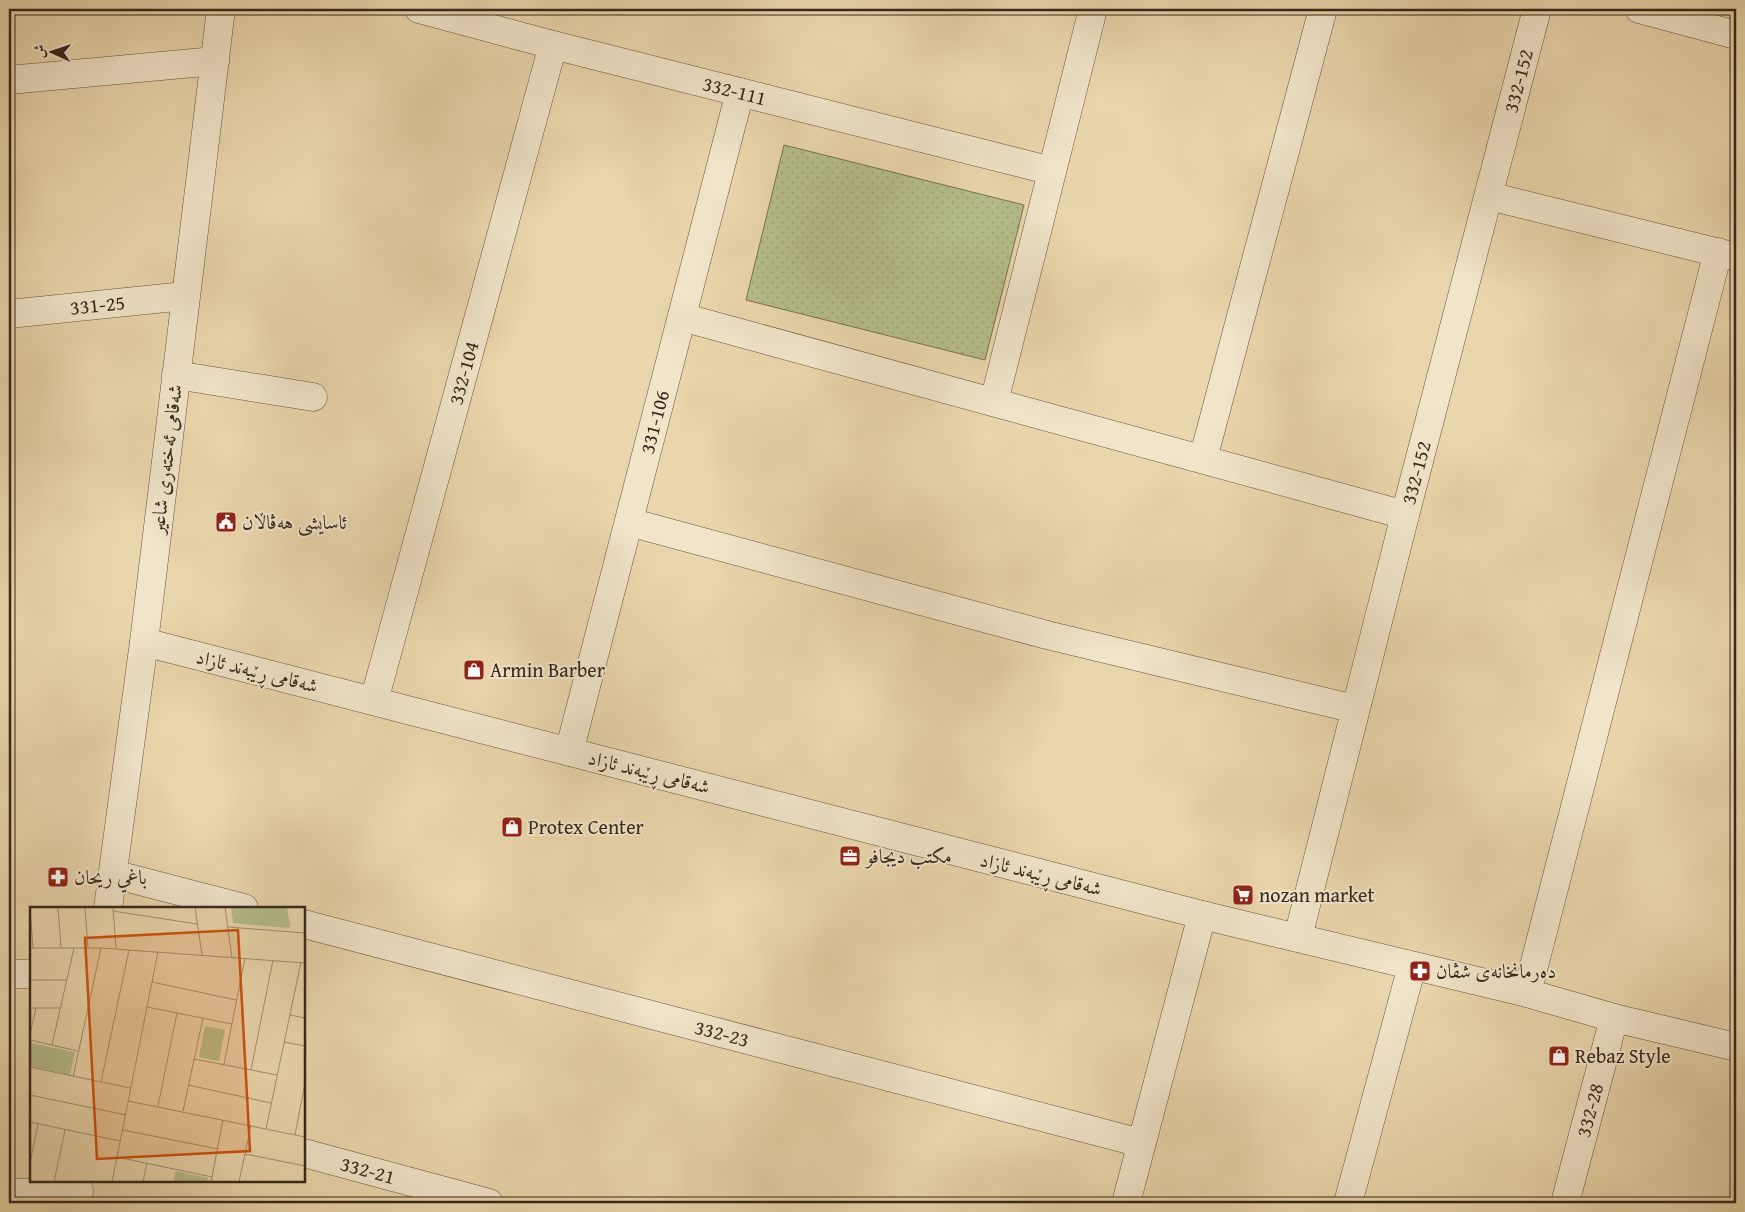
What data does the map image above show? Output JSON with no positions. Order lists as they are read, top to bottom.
{
  "streets": {
    "street": [
      "332-152",
      "332-111",
      "331-25",
      "332-104",
      "331-106",
      "شەقامی ئەختەری شاعیر",
      "شەقامی ڕێبەند ئازاد",
      "332-23",
      "332-28",
      "332-21"
    ]
  },
  "crossings": [
    ["332-152", "شەقامی ڕێبەند ئازاد"],
    ["332-111", "332-104"],
    ["332-111", "331-106"],
    ["331-25", "شەقامی ئەختەری شاعیر"],
    ["332-104", "شەقامی ڕێبەند ئازاد"],
    ["331-106", "شەقامی ڕێبەند ئازاد"],
    ["شەقامی ئەختەری شاعیر", "شەقامی ڕێبەند ئازاد"],
    ["شەقامی ڕێبەند ئازاد", "332-28"]
  ],
  "places": {
    "public building": ["ئاسایشی هەڤاڵان"],
    "shop": ["Armin Barber", "Protex Center", "Rebaz Style"],
    "office": ["مكتب ديجافو"],
    "pharmacy": ["باغي ريحان", "دەرمانخانەی شڤان"],
    "supermarket": ["nozan market"]
  },
  "north": "left"
}
